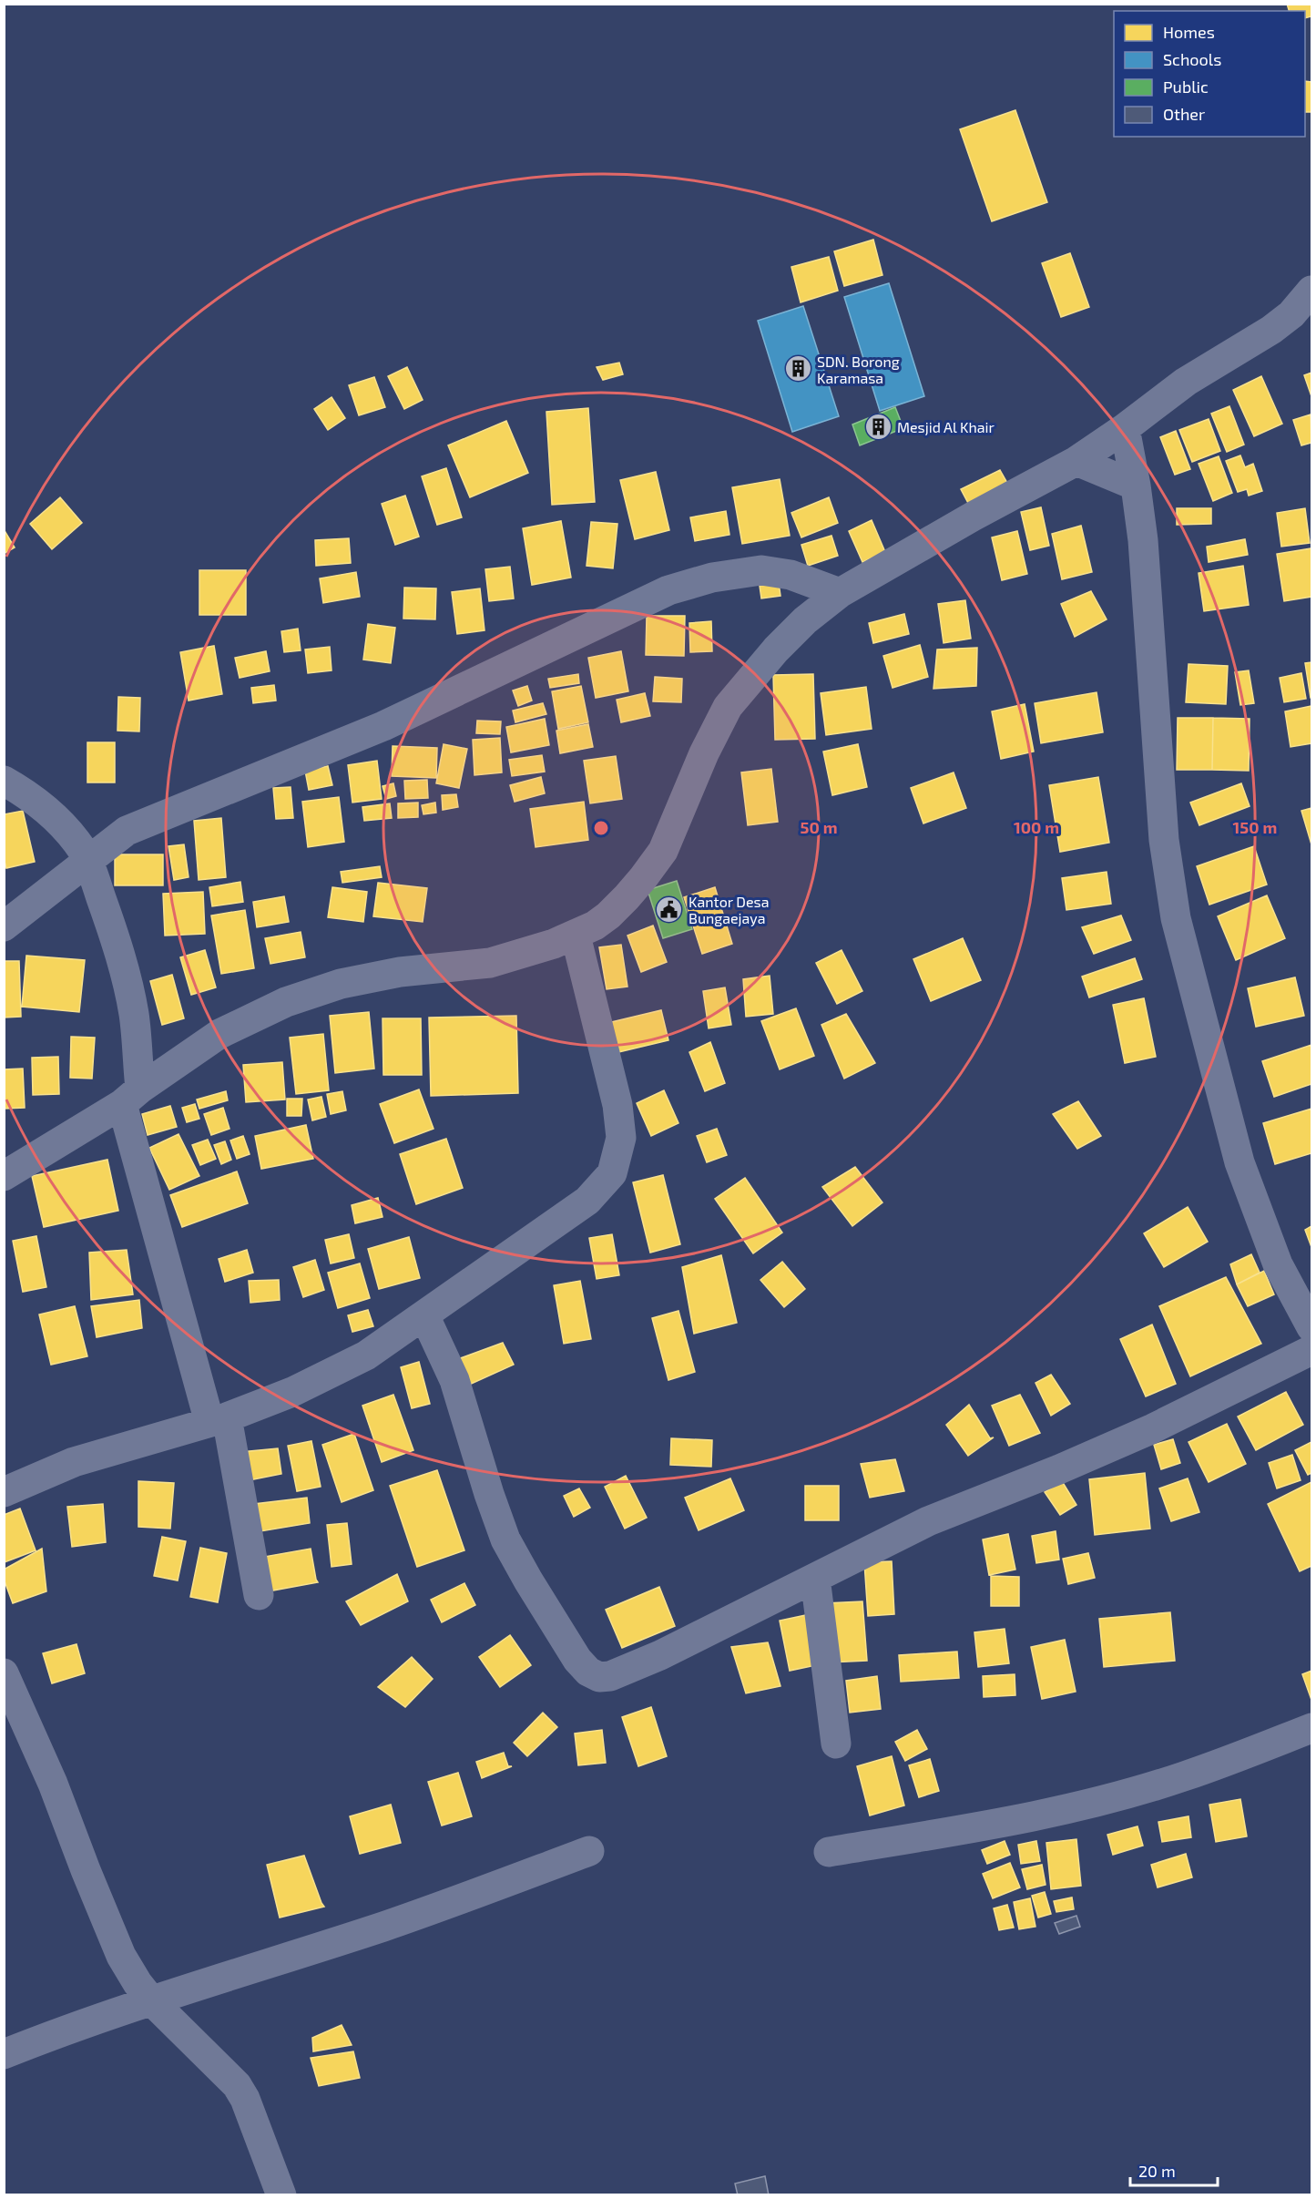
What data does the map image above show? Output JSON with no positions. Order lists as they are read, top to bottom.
{
  "places": {
    "building": ["SDN. Borong Karamasa", "Mesjid Al Khair"],
    "public building": ["Kantor Desa Bungaejaya"]
  },
  "legend": [
    "Homes",
    "Schools",
    "Public",
    "Other"
  ],
  "scale_bar": "20 m",
  "rings": ["50 m", "100 m", "150 m"]
}
